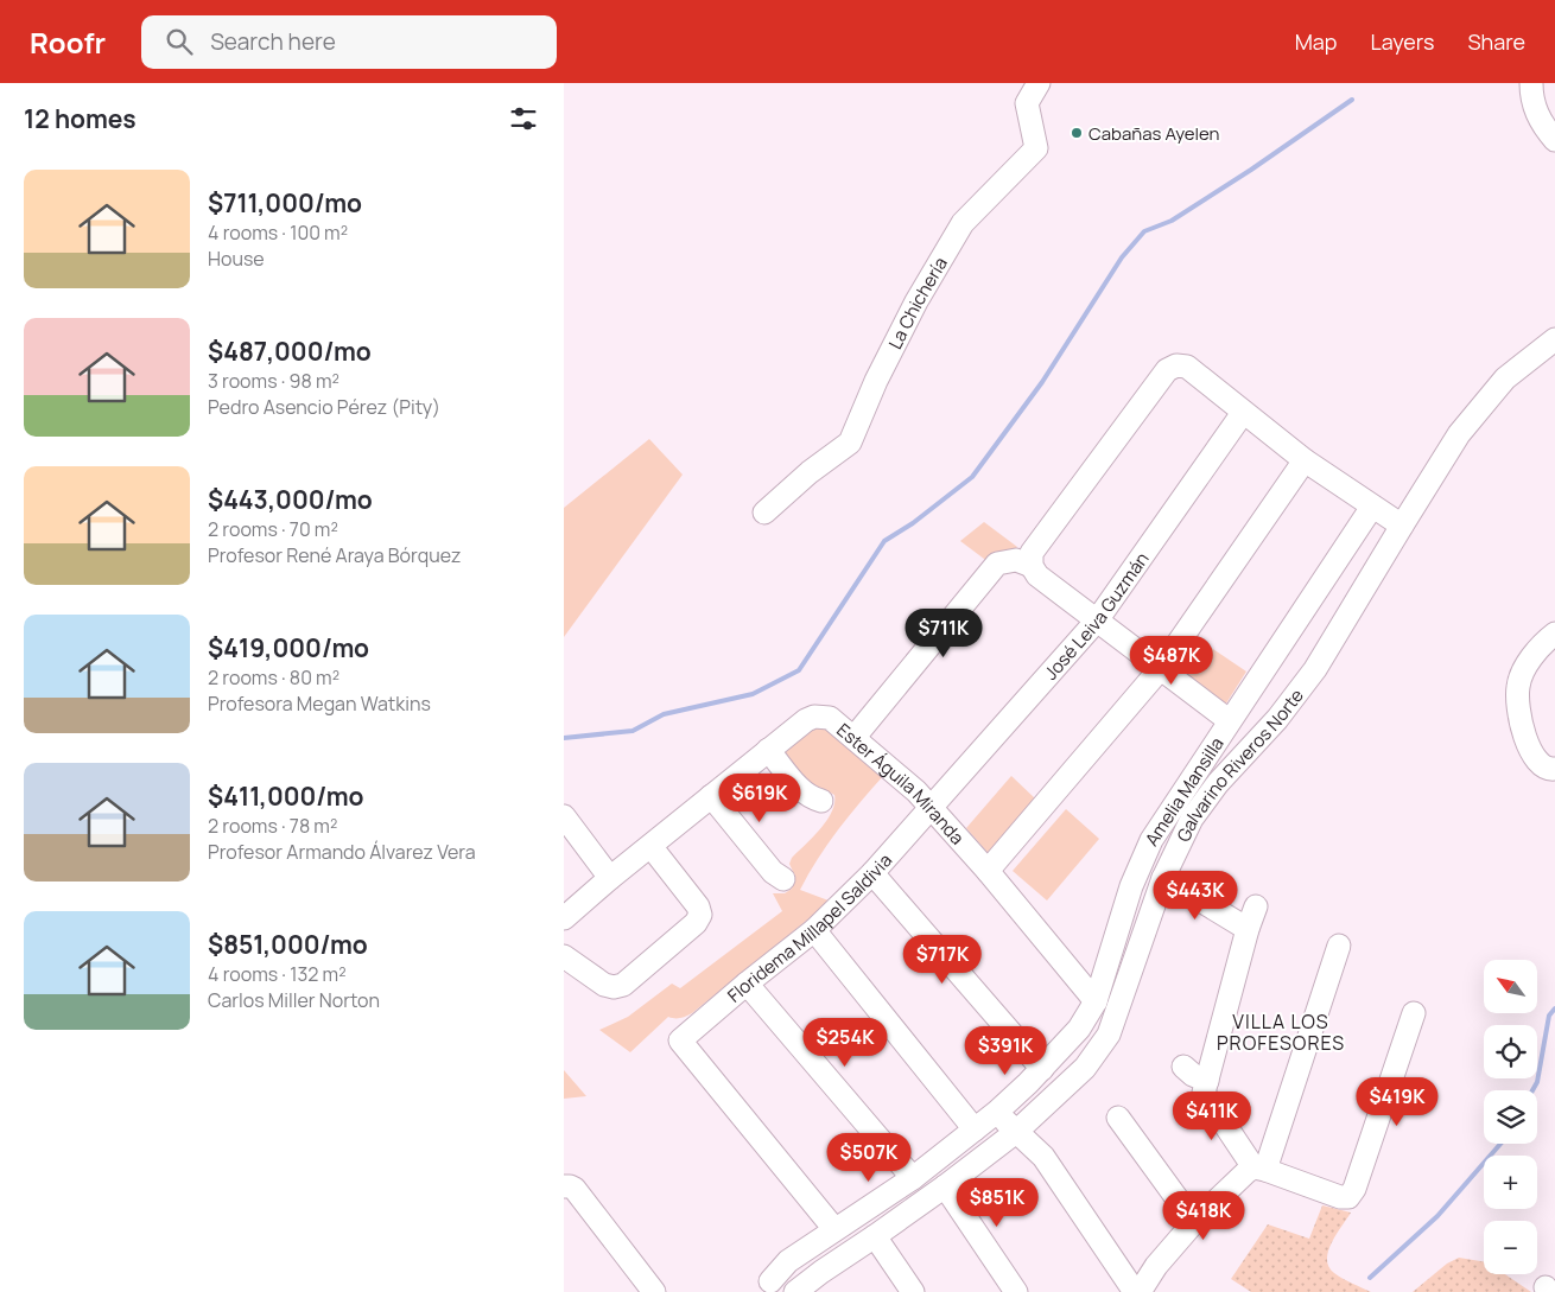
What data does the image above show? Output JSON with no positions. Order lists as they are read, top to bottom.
{
  "streets": {
    "street": [
      "La Chichería",
      "José Leiva Guzmán",
      "Galvarino Riveros Norte",
      "Ester Águila Miranda",
      "Amelia Mansilla",
      "Floridema Millapel Saldivia"
    ]
  },
  "crossings": [
    ["José Leiva Guzmán", "Ester Águila Miranda"],
    ["José Leiva Guzmán", "Floridema Millapel Saldivia"],
    ["Ester Águila Miranda", "Amelia Mansilla"],
    ["Ester Águila Miranda", "Floridema Millapel Saldivia"],
    ["Amelia Mansilla", "Floridema Millapel Saldivia"]
  ],
  "districts": ["VILLA LOS PROFESORES"],
  "places": ["Cabañas Ayelen"],
  "north": "top left",
  "page": {
    "header": "Roofr",
    "search": "Search here",
    "nav": ["Map", "Layers", "Share"],
    "heading": "12 homes",
    "list": [
      {
        "name": "$711,000/mo",
        "note": "4 rooms · 100 m² · House"
      },
      {
        "name": "$487,000/mo",
        "note": "3 rooms · 98 m² · Pedro Asencio Pérez (Pity)"
      },
      {
        "name": "$443,000/mo",
        "note": "2 rooms · 70 m² · Profesor René Araya Bórquez"
      },
      {
        "name": "$419,000/mo",
        "note": "2 rooms · 80 m² · Profesora Megan Watkins"
      },
      {
        "name": "$411,000/mo",
        "note": "2 rooms · 78 m² · Profesor Armando Álvarez Vera"
      },
      {
        "name": "$851,000/mo",
        "note": "4 rooms · 132 m² · Carlos Miller Norton"
      }
    ],
    "price": [
      "$711K",
      "$487K",
      "$619K",
      "$443K",
      "$717K",
      "$254K",
      "$391K",
      "$419K",
      "$411K",
      "$507K",
      "$851K",
      "$418K"
    ],
    "map_buttons": ["+", "−"]
  }
}
